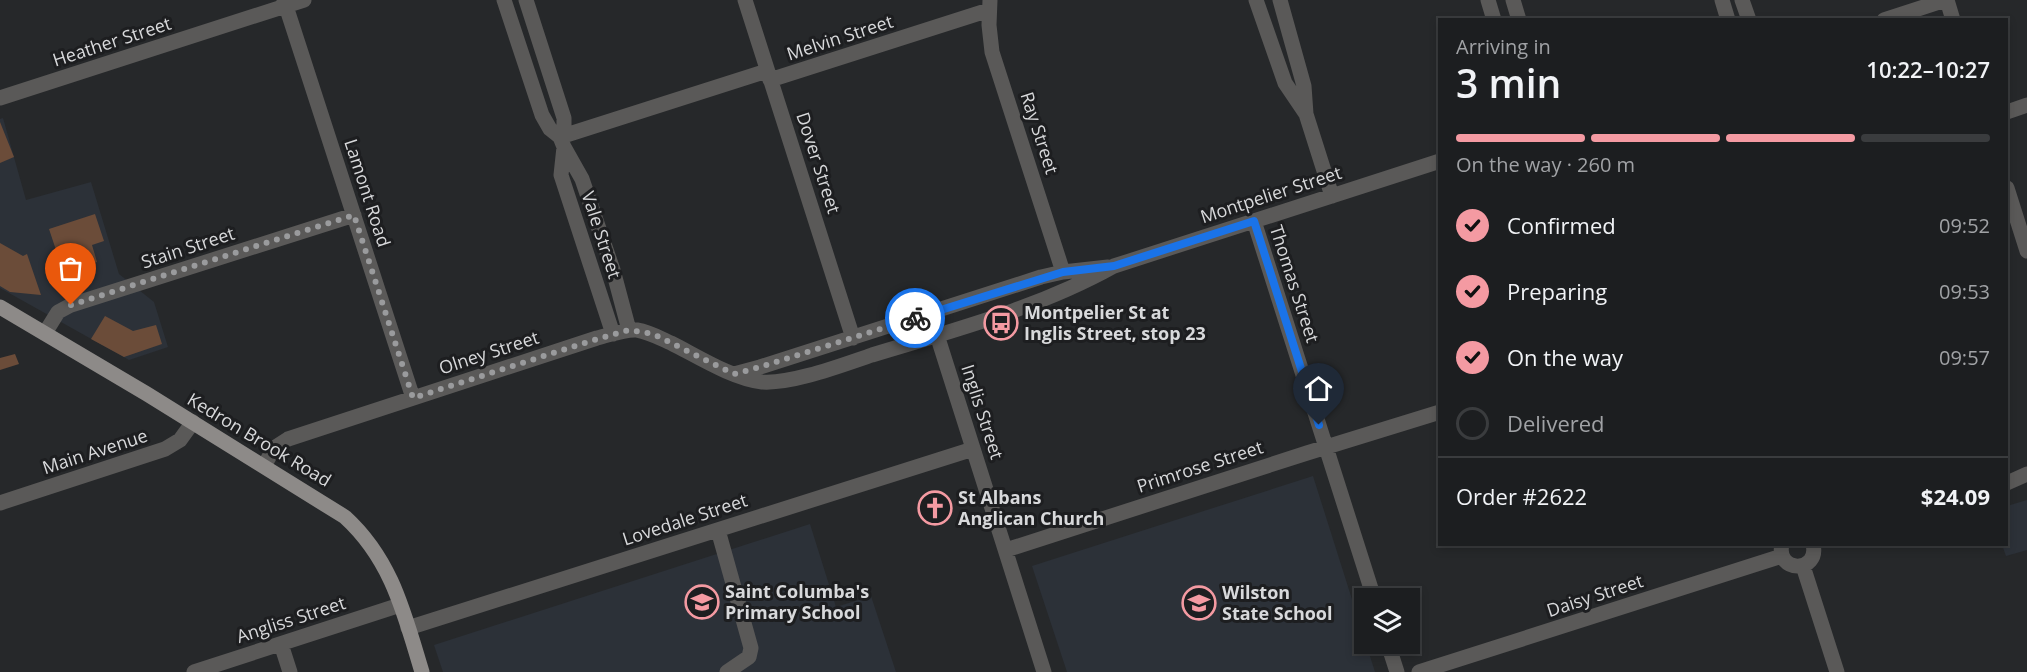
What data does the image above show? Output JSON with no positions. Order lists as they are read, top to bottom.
{
  "streets": {
    "main road": ["Kedron Brook Road"],
    "street": [
      "Melvin Street",
      "Heather Street",
      "Ray Street",
      "Dover Street",
      "Lamont Road",
      "Montpelier Street",
      "Vale Street",
      "Stain Street",
      "Thomas Street",
      "Olney Street",
      "Inglis Street",
      "Main Avenue",
      "Primrose Street",
      "Lovedale Street",
      "Daisy Street",
      "Angliss Street"
    ]
  },
  "crossings": [
    ["Melvin Street", "Ray Street"],
    ["Melvin Street", "Dover Street"],
    ["Melvin Street", "Vale Street"],
    ["Heather Street", "Lamont Road"],
    ["Ray Street", "Montpelier Street"],
    ["Dover Street", "Montpelier Street"],
    ["Lamont Road", "Stain Street"],
    ["Lamont Road", "Olney Street"],
    ["Montpelier Street", "Thomas Street"],
    ["Montpelier Street", "Olney Street"],
    ["Montpelier Street", "Inglis Street"],
    ["Vale Street", "Olney Street"],
    ["Stain Street", "Kedron Brook Road"],
    ["Thomas Street", "Primrose Street"],
    ["Olney Street", "Kedron Brook Road"],
    ["Inglis Street", "Primrose Street"],
    ["Inglis Street", "Lovedale Street"],
    ["Kedron Brook Road", "Main Avenue"],
    ["Kedron Brook Road", "Lovedale Street"],
    ["Kedron Brook Road", "Angliss Street"]
  ],
  "places": {
    "bus stop": ["Montpelier St at Inglis Street, stop 23"],
    "church": ["St Albans Anglican Church"],
    "school or university": ["Saint Columba's Primary School", "Wilston State School"]
  },
  "page": {
    "heading": ["3 min", "Arriving in", "10:22–10:27"],
    "panel": ["Order #2622", "$24.09"],
    "bar": "On the way · 260 m",
    "list": [
      ["Confirmed", "09:52"],
      ["Preparing", "09:53"],
      ["On the way", "09:57"],
      "Delivered"
    ]
  }
}
